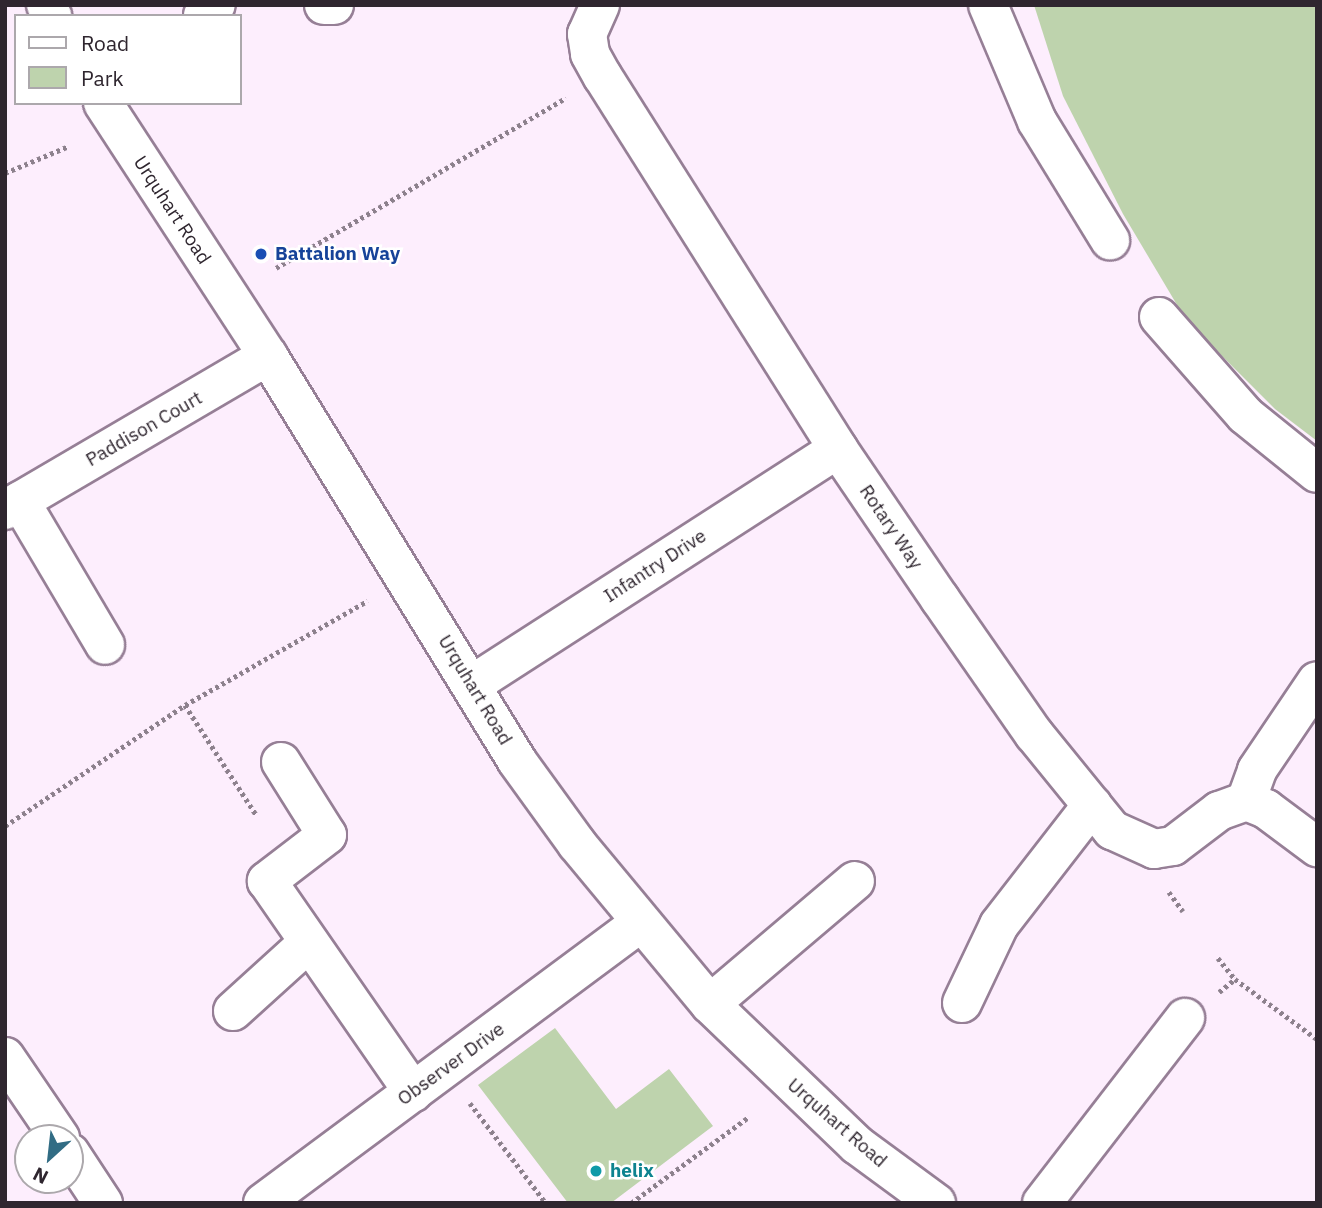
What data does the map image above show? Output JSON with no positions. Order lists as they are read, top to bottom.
{
  "streets": {
    "street": [
      "Urquhart Road",
      "Paddison Court",
      "Rotary Way",
      "Infantry Drive",
      "Observer Drive"
    ]
  },
  "crossings": [
    ["Urquhart Road", "Paddison Court"],
    ["Urquhart Road", "Infantry Drive"],
    ["Urquhart Road", "Observer Drive"],
    ["Rotary Way", "Infantry Drive"]
  ],
  "places": ["Battalion Way", "helix"],
  "legend": ["Road", "Park"],
  "north": "bottom left"
}
